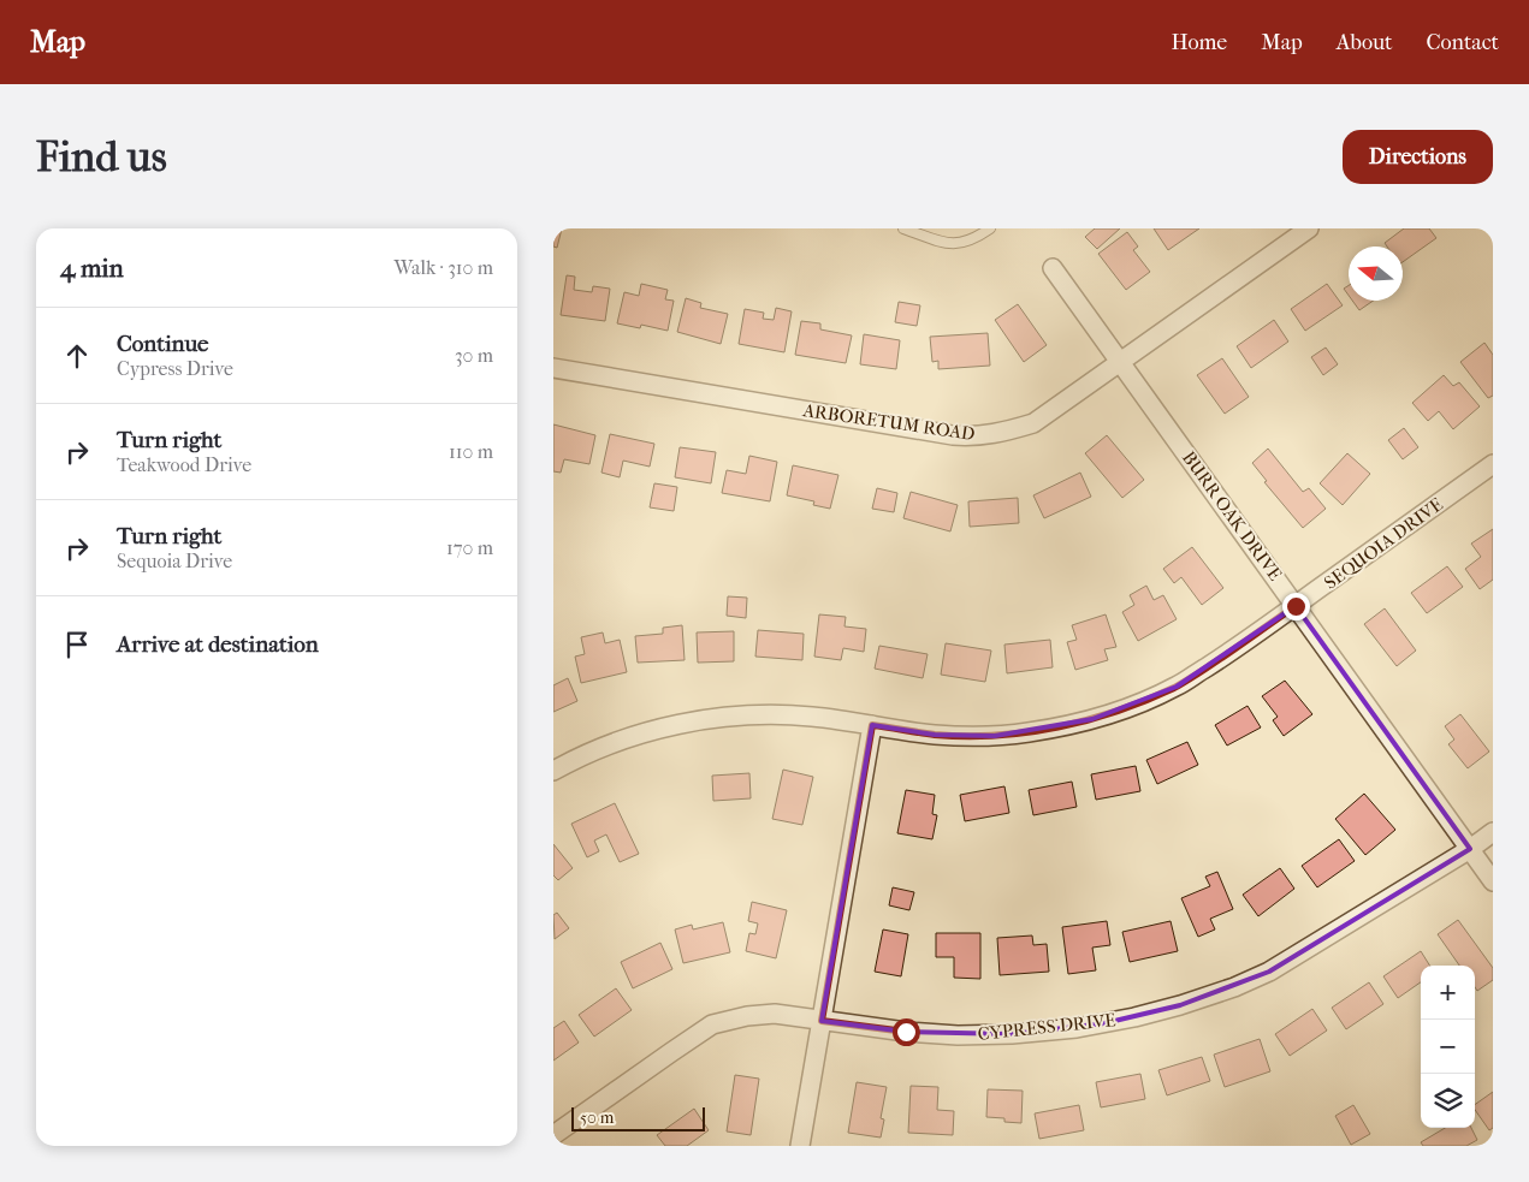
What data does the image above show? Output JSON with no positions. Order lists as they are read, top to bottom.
{
  "streets": {
    "street": [
      "ARBORETUM ROAD",
      "BURR OAK DRIVE",
      "SEQUOIA DRIVE",
      "CYPRESS DRIVE"
    ]
  },
  "crossings": [
    ["ARBORETUM ROAD", "BURR OAK DRIVE"],
    ["BURR OAK DRIVE", "SEQUOIA DRIVE"],
    ["BURR OAK DRIVE", "CYPRESS DRIVE"]
  ],
  "scale_bar": "50 m",
  "north": "left",
  "page": {
    "header": "Map",
    "nav": [
      "Home",
      "Map",
      "About",
      "Contact"
    ],
    "buttons": "Directions",
    "title": "Find us",
    "heading": ["4 min", "Walk · 310 m"],
    "list": [
      ["Continue", "Cypress Drive", "30 m"],
      ["Turn right", "Teakwood Drive", "110 m"],
      ["Turn right", "Sequoia Drive", "170 m"],
      "Arrive at destination"
    ],
    "map_buttons": ["+", "−"],
    "scale": "50 m"
  }
}
